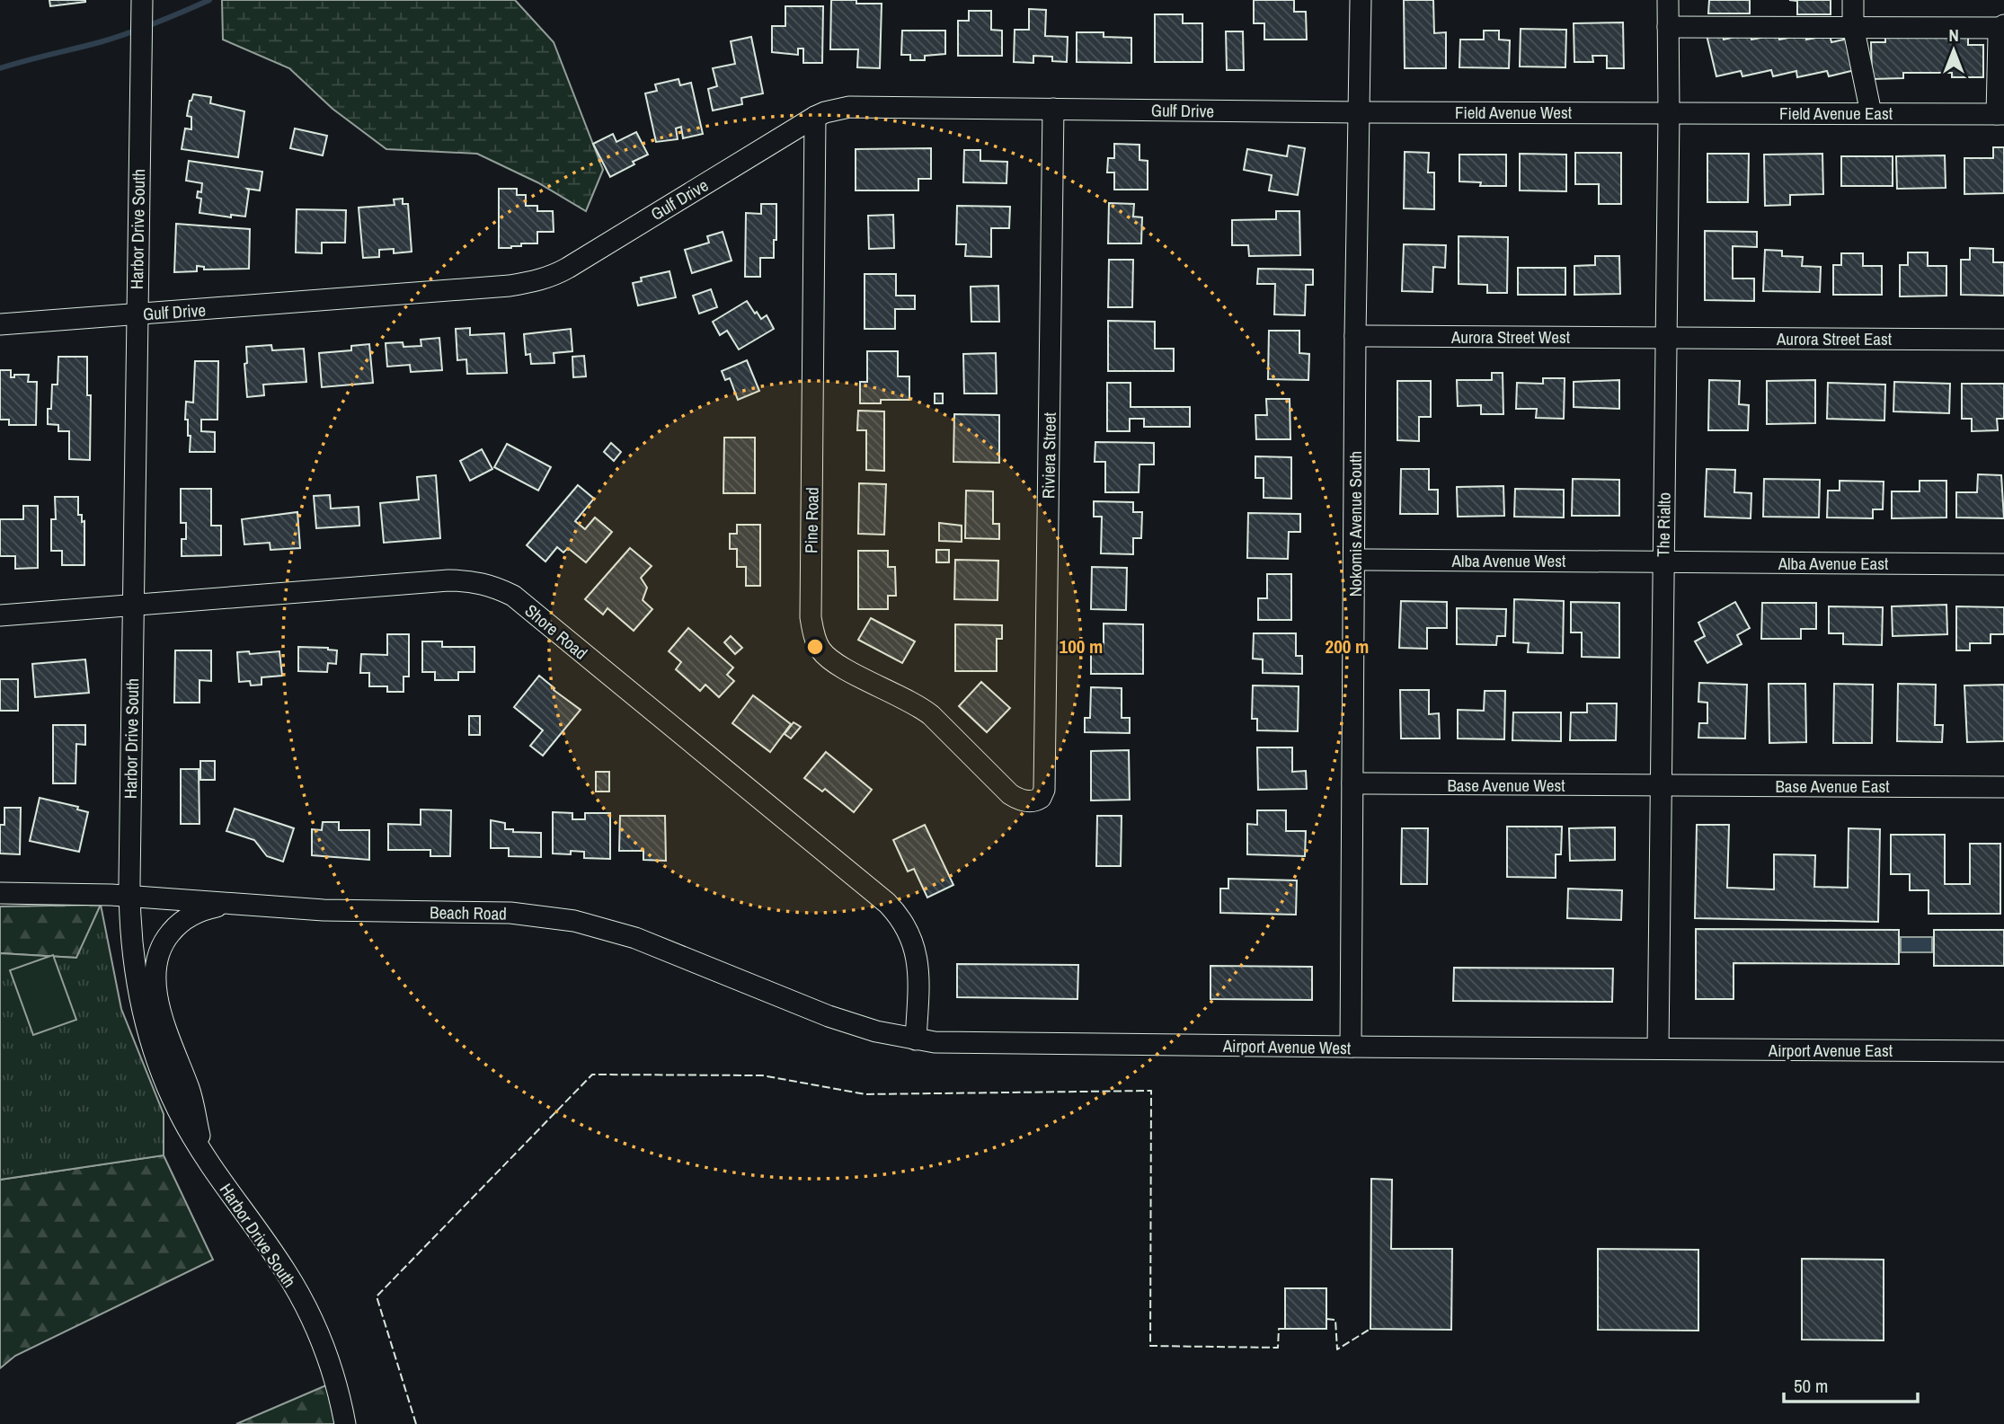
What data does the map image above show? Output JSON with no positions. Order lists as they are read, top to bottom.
{
  "streets": {
    "street": [
      "Gulf Drive",
      "Field Avenue West",
      "Field Avenue East",
      "Harbor Drive South",
      "Aurora Street West",
      "Aurora Street East",
      "Riviera Street",
      "Pine Road",
      "Nokomis Avenue South",
      "The Rialto",
      "Alba Avenue West",
      "Alba Avenue East",
      "Shore Road",
      "Base Avenue West",
      "Base Avenue East",
      "Beach Road",
      "Airport Avenue West",
      "Airport Avenue East"
    ]
  },
  "crossings": [
    ["Gulf Drive", "Field Avenue West"],
    ["Gulf Drive", "Harbor Drive South"],
    ["Gulf Drive", "Riviera Street"],
    ["Gulf Drive", "Pine Road"],
    ["Gulf Drive", "Nokomis Avenue South"],
    ["Field Avenue West", "Field Avenue East"],
    ["Field Avenue West", "Nokomis Avenue South"],
    ["Field Avenue West", "The Rialto"],
    ["Field Avenue East", "The Rialto"],
    ["Harbor Drive South", "Shore Road"],
    ["Harbor Drive South", "Beach Road"],
    ["Aurora Street West", "Aurora Street East"],
    ["Aurora Street West", "Nokomis Avenue South"],
    ["Aurora Street West", "The Rialto"],
    ["Aurora Street East", "The Rialto"],
    ["Riviera Street", "Pine Road"],
    ["Nokomis Avenue South", "Alba Avenue West"],
    ["Nokomis Avenue South", "Base Avenue West"],
    ["Nokomis Avenue South", "Airport Avenue West"],
    ["The Rialto", "Alba Avenue West"],
    ["The Rialto", "Alba Avenue East"],
    ["The Rialto", "Base Avenue West"],
    ["The Rialto", "Base Avenue East"],
    ["The Rialto", "Airport Avenue West"],
    ["The Rialto", "Airport Avenue East"],
    ["Alba Avenue West", "Alba Avenue East"],
    ["Shore Road", "Beach Road"],
    ["Shore Road", "Airport Avenue West"],
    ["Base Avenue West", "Base Avenue East"],
    ["Beach Road", "Airport Avenue West"],
    ["Airport Avenue West", "Airport Avenue East"]
  ],
  "scale_bar": "50 m",
  "north": "top",
  "rings": ["100 m", "200 m"]
}
